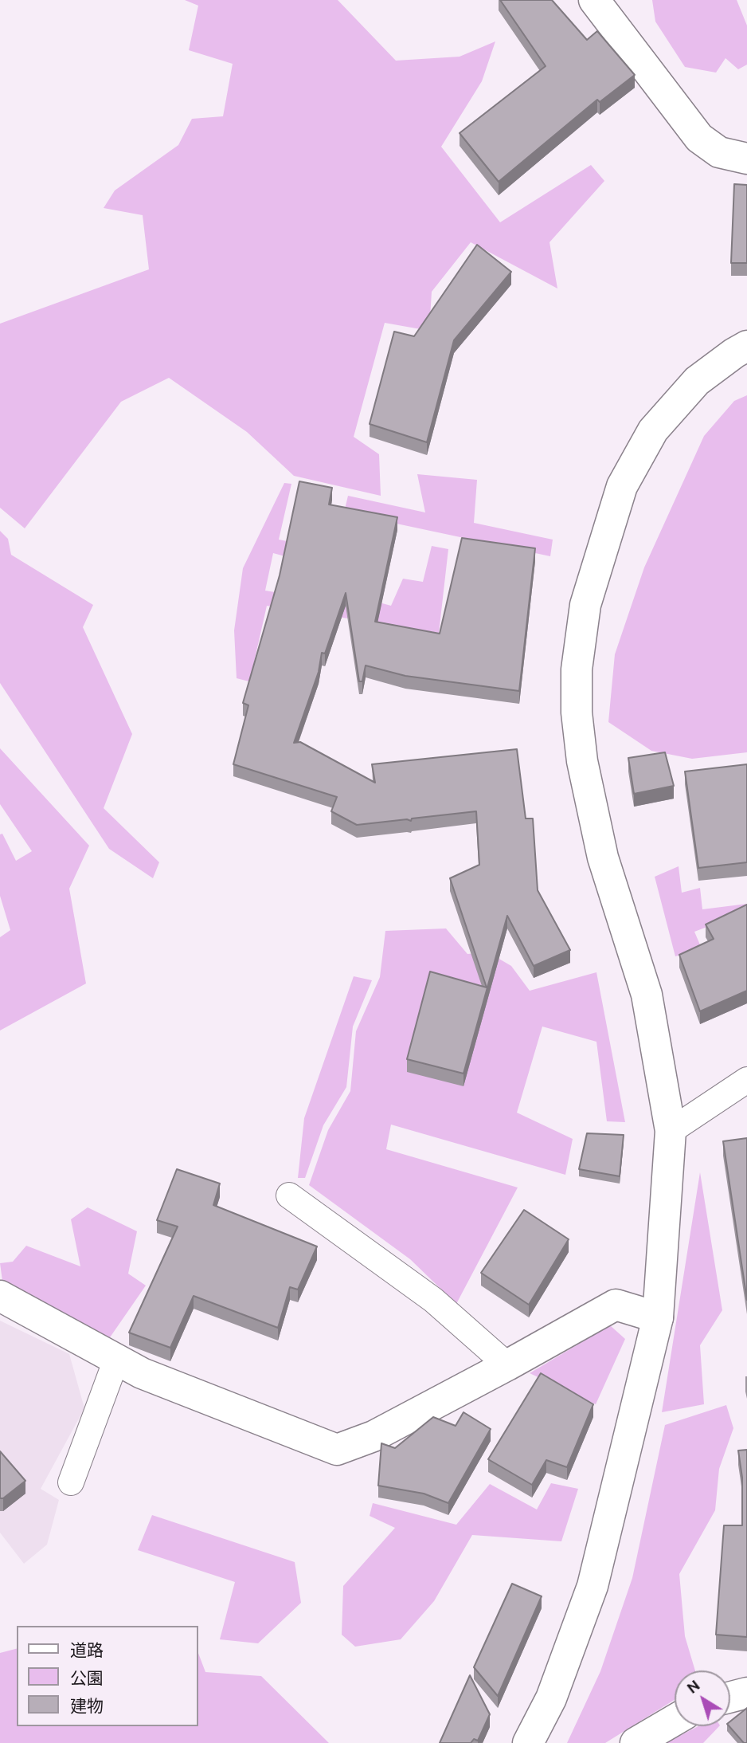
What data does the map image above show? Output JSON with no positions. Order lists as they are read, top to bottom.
{
  "legend": ["道路", "公園", "建物"],
  "north": "top left"
}
